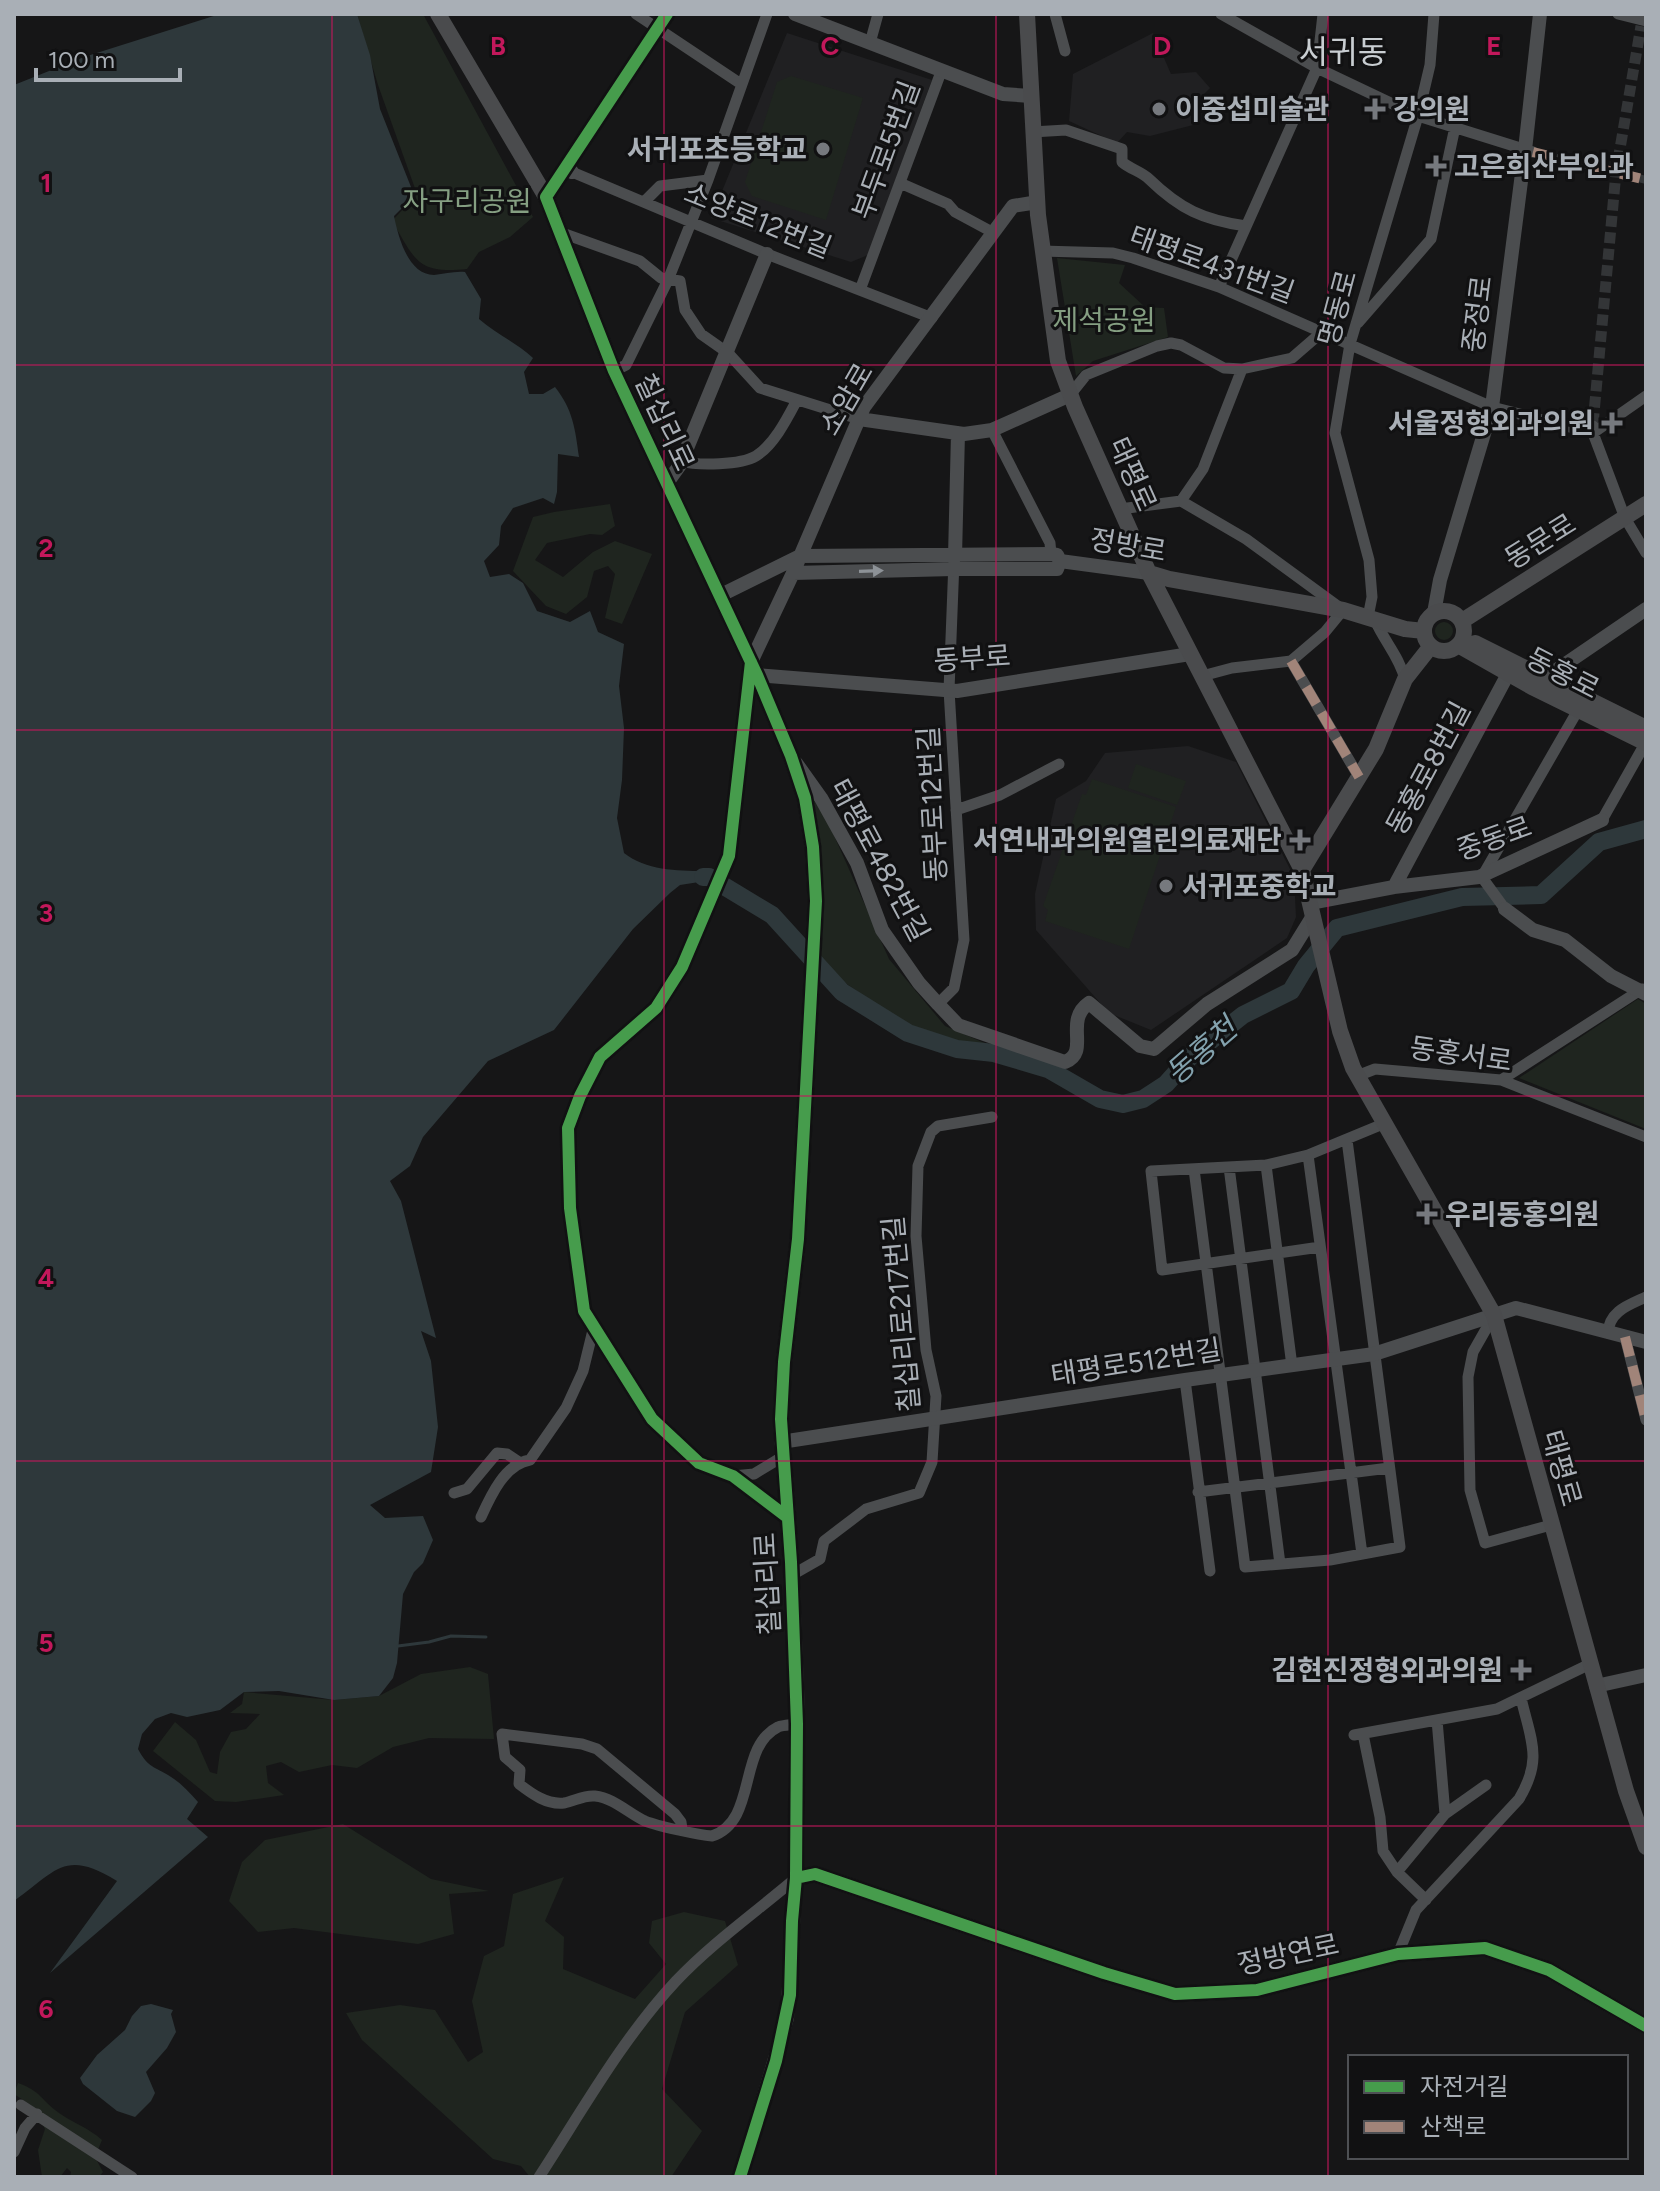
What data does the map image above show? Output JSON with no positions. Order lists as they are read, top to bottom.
{
  "streets": {
    "main road": [
      "칠십리로",
      "태평로",
      "동문로",
      "정방로",
      "동홍로",
      "정방연로"
    ],
    "street": [
      "부두로5번길",
      "소양로12번길",
      "태평로431번길",
      "명동로",
      "중정로",
      "소암로",
      "동부로",
      "동홍로8번길",
      "동부로12번길",
      "중동로",
      "태평로482번길",
      "동홍서로",
      "칠십리로217번길",
      "태평로512번길"
    ]
  },
  "crossings": [
    ["부두로5번길", "소양로12번길"],
    ["소양로12번길", "소암로"],
    ["태평로431번길", "명동로"],
    ["태평로431번길", "중정로"],
    ["태평로431번길", "태평로"],
    ["명동로", "정방로"],
    ["중정로", "동문로"],
    ["중정로", "정방로"],
    ["중정로", "동홍로"],
    ["소암로", "칠십리로"],
    ["소암로", "태평로"],
    ["소암로", "정방로"],
    ["소암로", "동부로"],
    ["칠십리로", "동부로"],
    ["칠십리로", "태평로482번길"],
    ["칠십리로", "칠십리로217번길"],
    ["칠십리로", "태평로512번길"],
    ["칠십리로", "정방연로"],
    ["태평로", "정방로"],
    ["태평로", "동부로"],
    ["태평로", "중동로"],
    ["태평로", "태평로482번길"],
    ["태평로", "동홍서로"],
    ["태평로", "태평로512번길"],
    ["동문로", "정방로"],
    ["동문로", "동홍로"],
    ["정방로", "동홍로"],
    ["동부로", "동부로12번길"],
    ["동홍로", "동홍로8번길"],
    ["동홍로", "중동로"],
    ["동홍로8번길", "중동로"],
    ["동부로12번길", "태평로482번길"],
    ["중동로", "태평로482번길"],
    ["칠십리로217번길", "태평로512번길"]
  ],
  "districts": ["서귀동"],
  "water": ["동홍천"],
  "parks": ["자구리공원", "제석공원"],
  "places": {
    "other": ["이중섭미술관", "서귀포초등학교", "서귀포중학교"],
    "health": [
      "강의원",
      "고은희산부인과",
      "서울정형외과의원",
      "서연내과의원열린의료재단",
      "우리동홍의원",
      "김현진정형외과의원"
    ]
  },
  "legend": ["자전거길", "산책로"],
  "scale_bar": "100 m",
  "grid": {
    "columns": [
      "B",
      "C",
      "D",
      "E"
    ],
    "rows": [
      "1",
      "2",
      "3",
      "4",
      "5",
      "6"
    ]
  }
}
